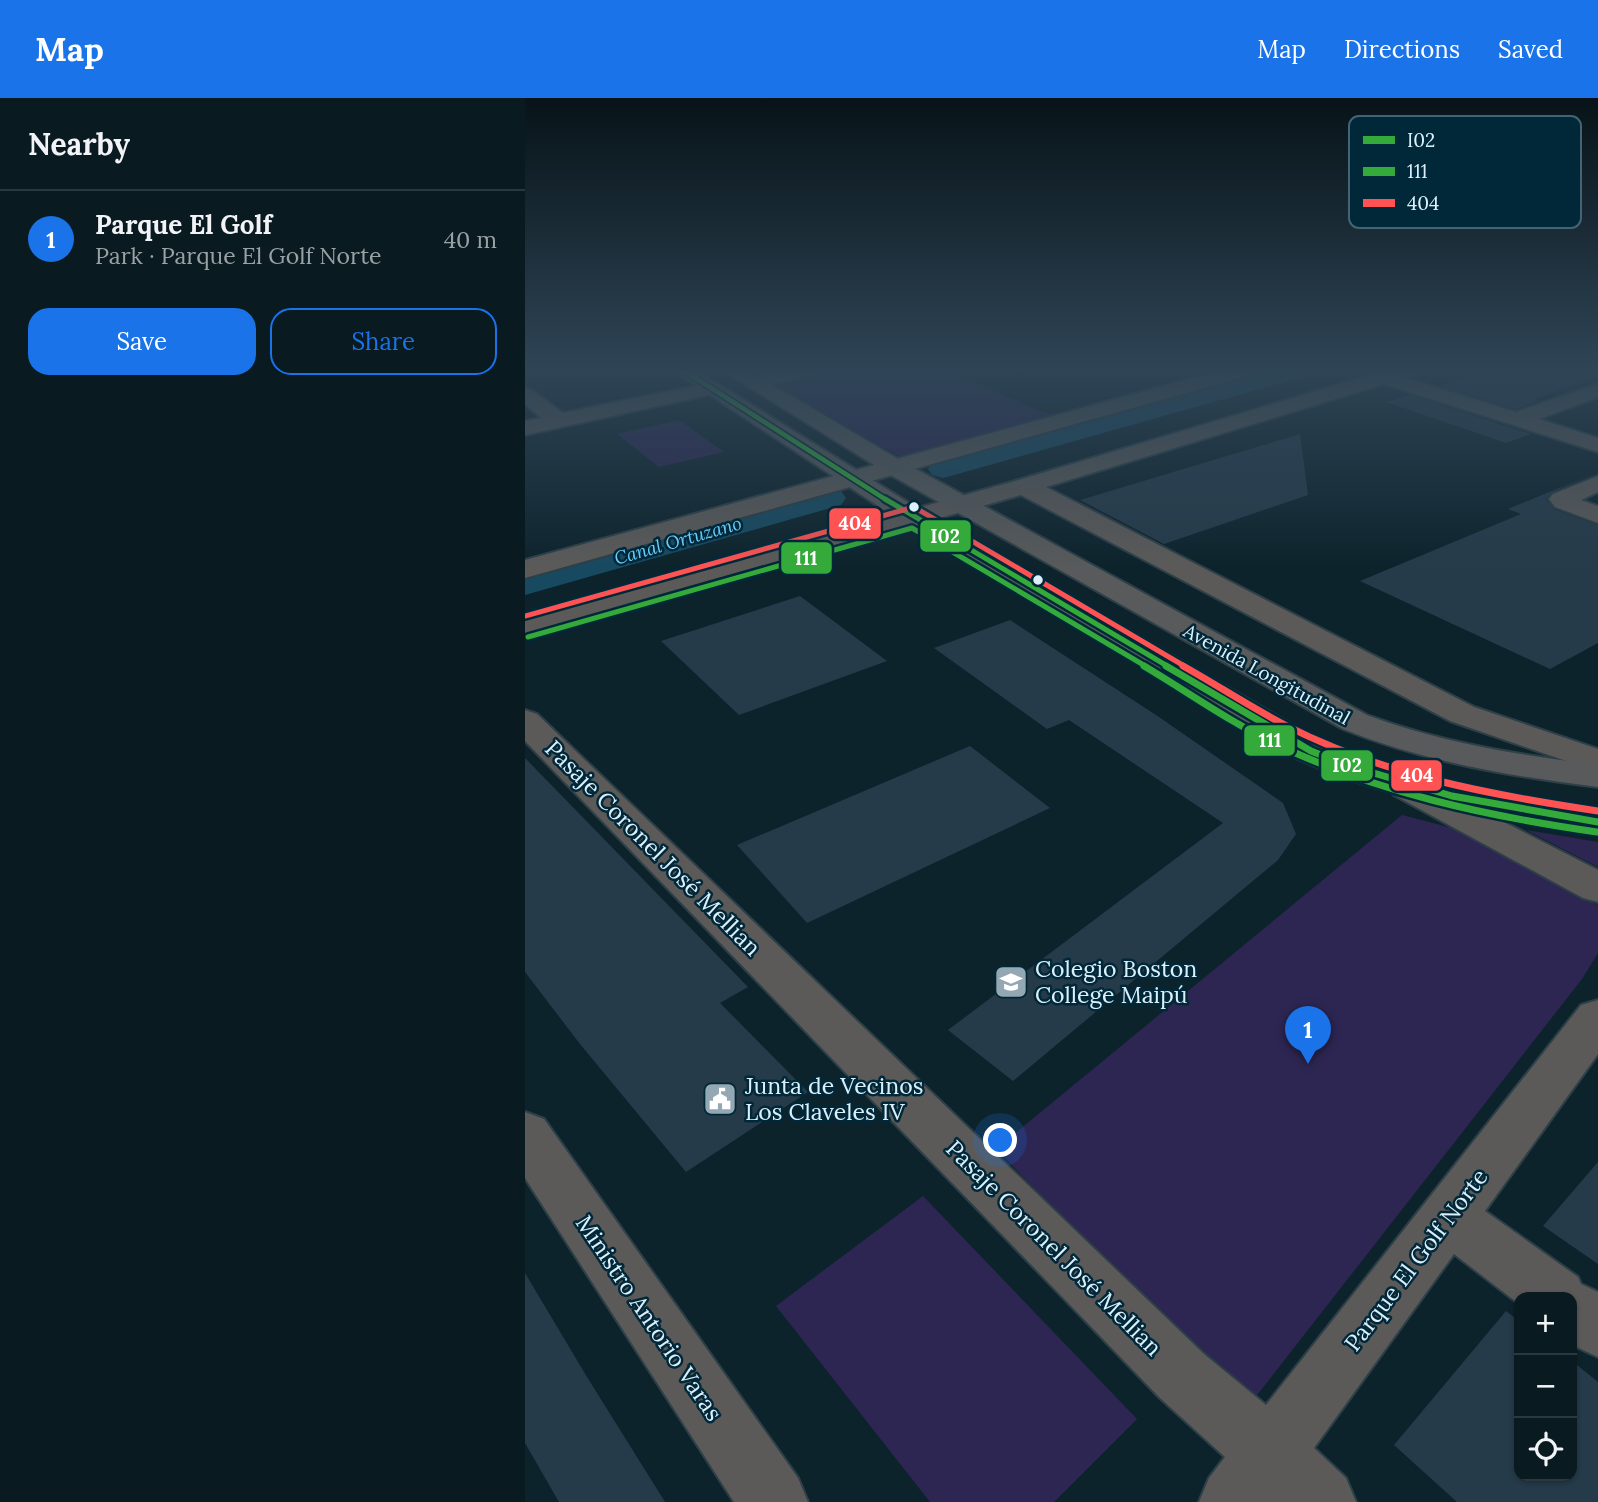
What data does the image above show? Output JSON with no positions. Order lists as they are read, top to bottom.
{
  "streets": {
    "main road": ["Avenida Longitudinal"],
    "street": ["Pasaje Coronel José Mellian", "Parque El Golf Norte", "Ministro Antorio Varas"]
  },
  "crossings": [
    ["Pasaje Coronel José Mellian", "Parque El Golf Norte"]
  ],
  "water": ["Canal Ortuzano"],
  "places": {
    "school or university": ["Colegio Boston College Maipú"],
    "public building": ["Junta de Vecinos Los Claveles IV"]
  },
  "lines": ["transit line I02", "transit line 404", "transit line 111"],
  "legend": ["I02", "111", "404"],
  "page": {
    "header": "Map",
    "nav": ["Map", "Directions", "Saved"],
    "heading": "Nearby",
    "list": [
      {
        "mark": "1",
        "name": "Parque El Golf",
        "note": "Park · Parque El Golf Norte",
        "value": "40 m"
      }
    ],
    "buttons": ["Save", "Share"],
    "pins": "1",
    "map_buttons": ["+", "−"]
  }
}
